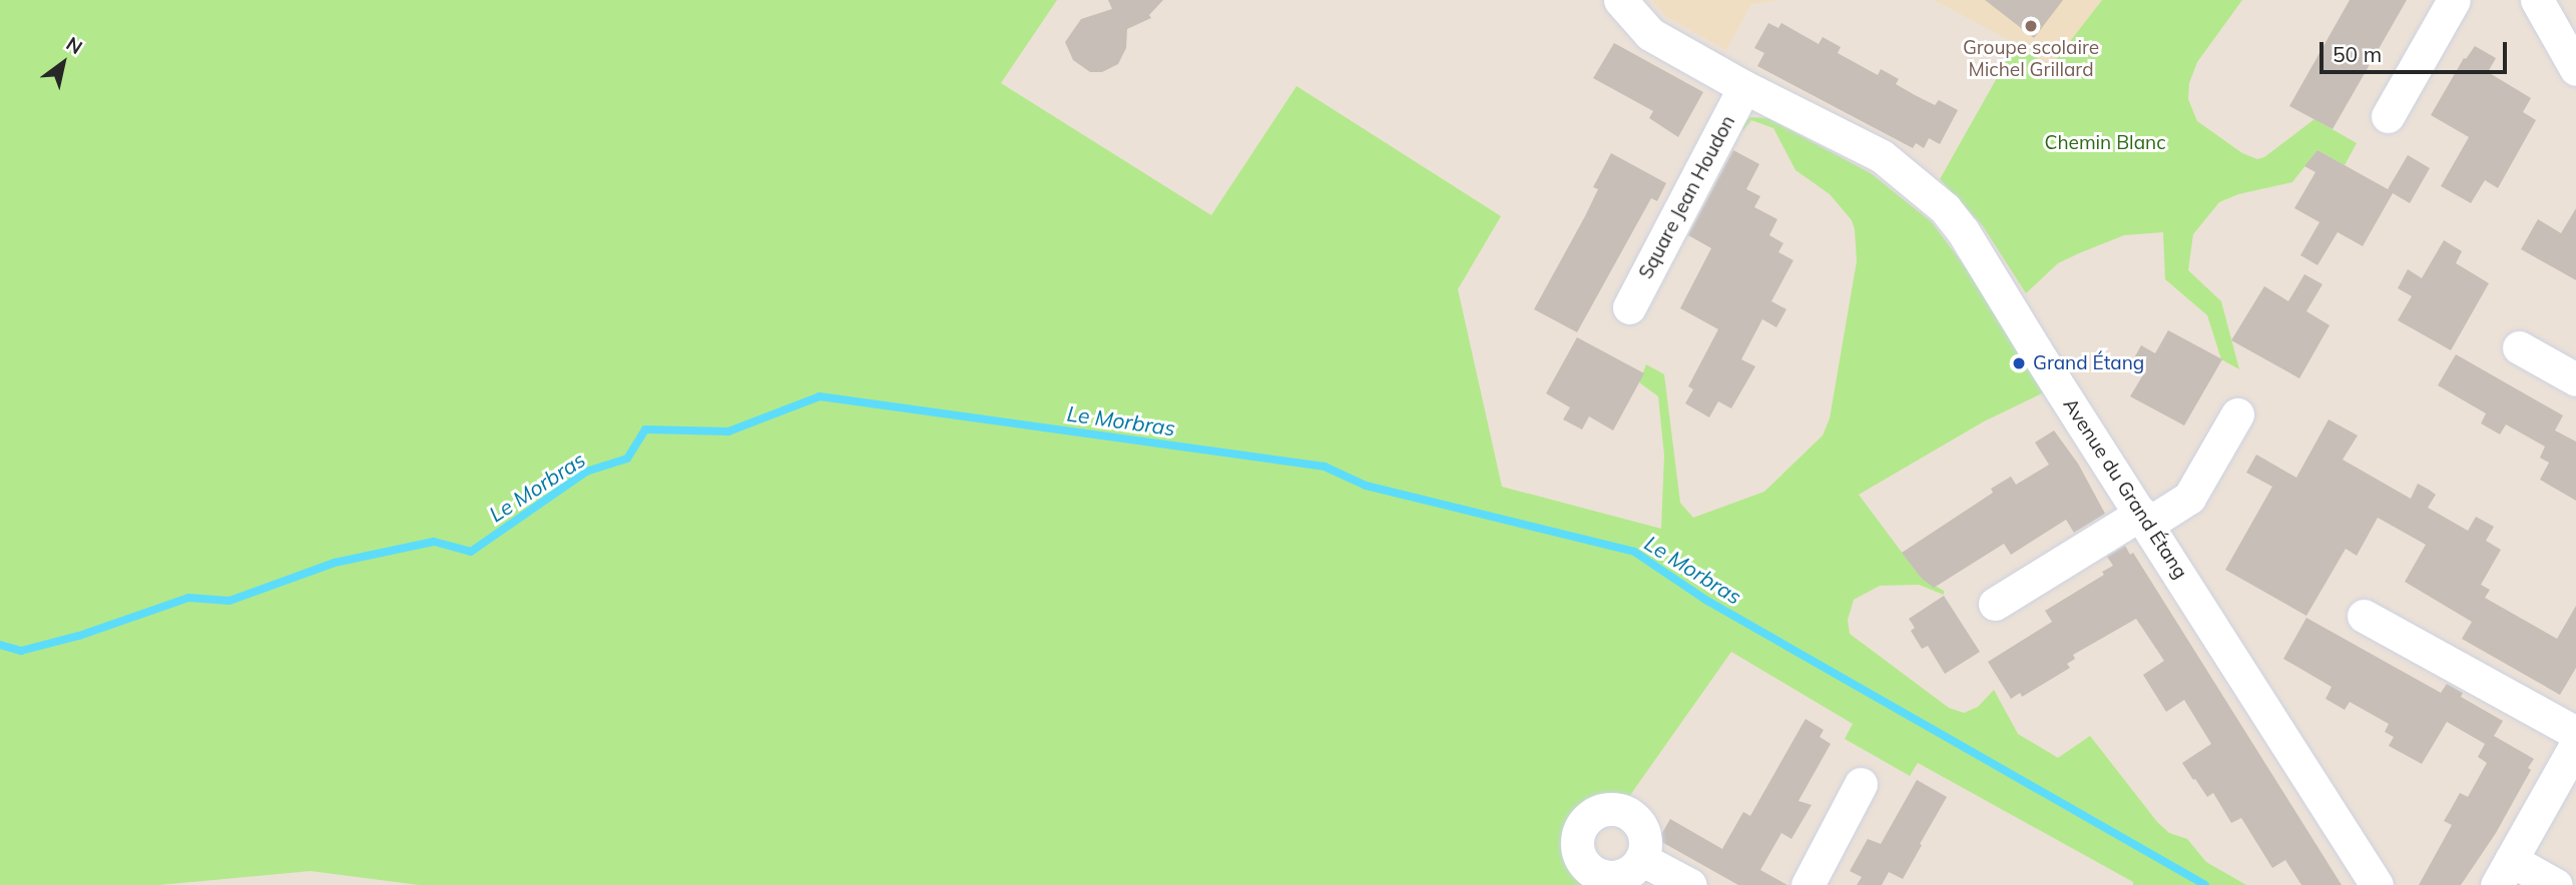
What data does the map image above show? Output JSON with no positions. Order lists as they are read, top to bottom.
{
  "streets": {
    "street": ["Square Jean Houdon", "Avenue du Grand Étang"]
  },
  "crossings": [
    ["Square Jean Houdon", "Avenue du Grand Étang"]
  ],
  "water": ["Le Morbras"],
  "parks": ["Chemin Blanc"],
  "places": ["Groupe scolaire Michel Grillard", "Grand Étang"],
  "scale_bar": "50 m",
  "north": "top right"
}
